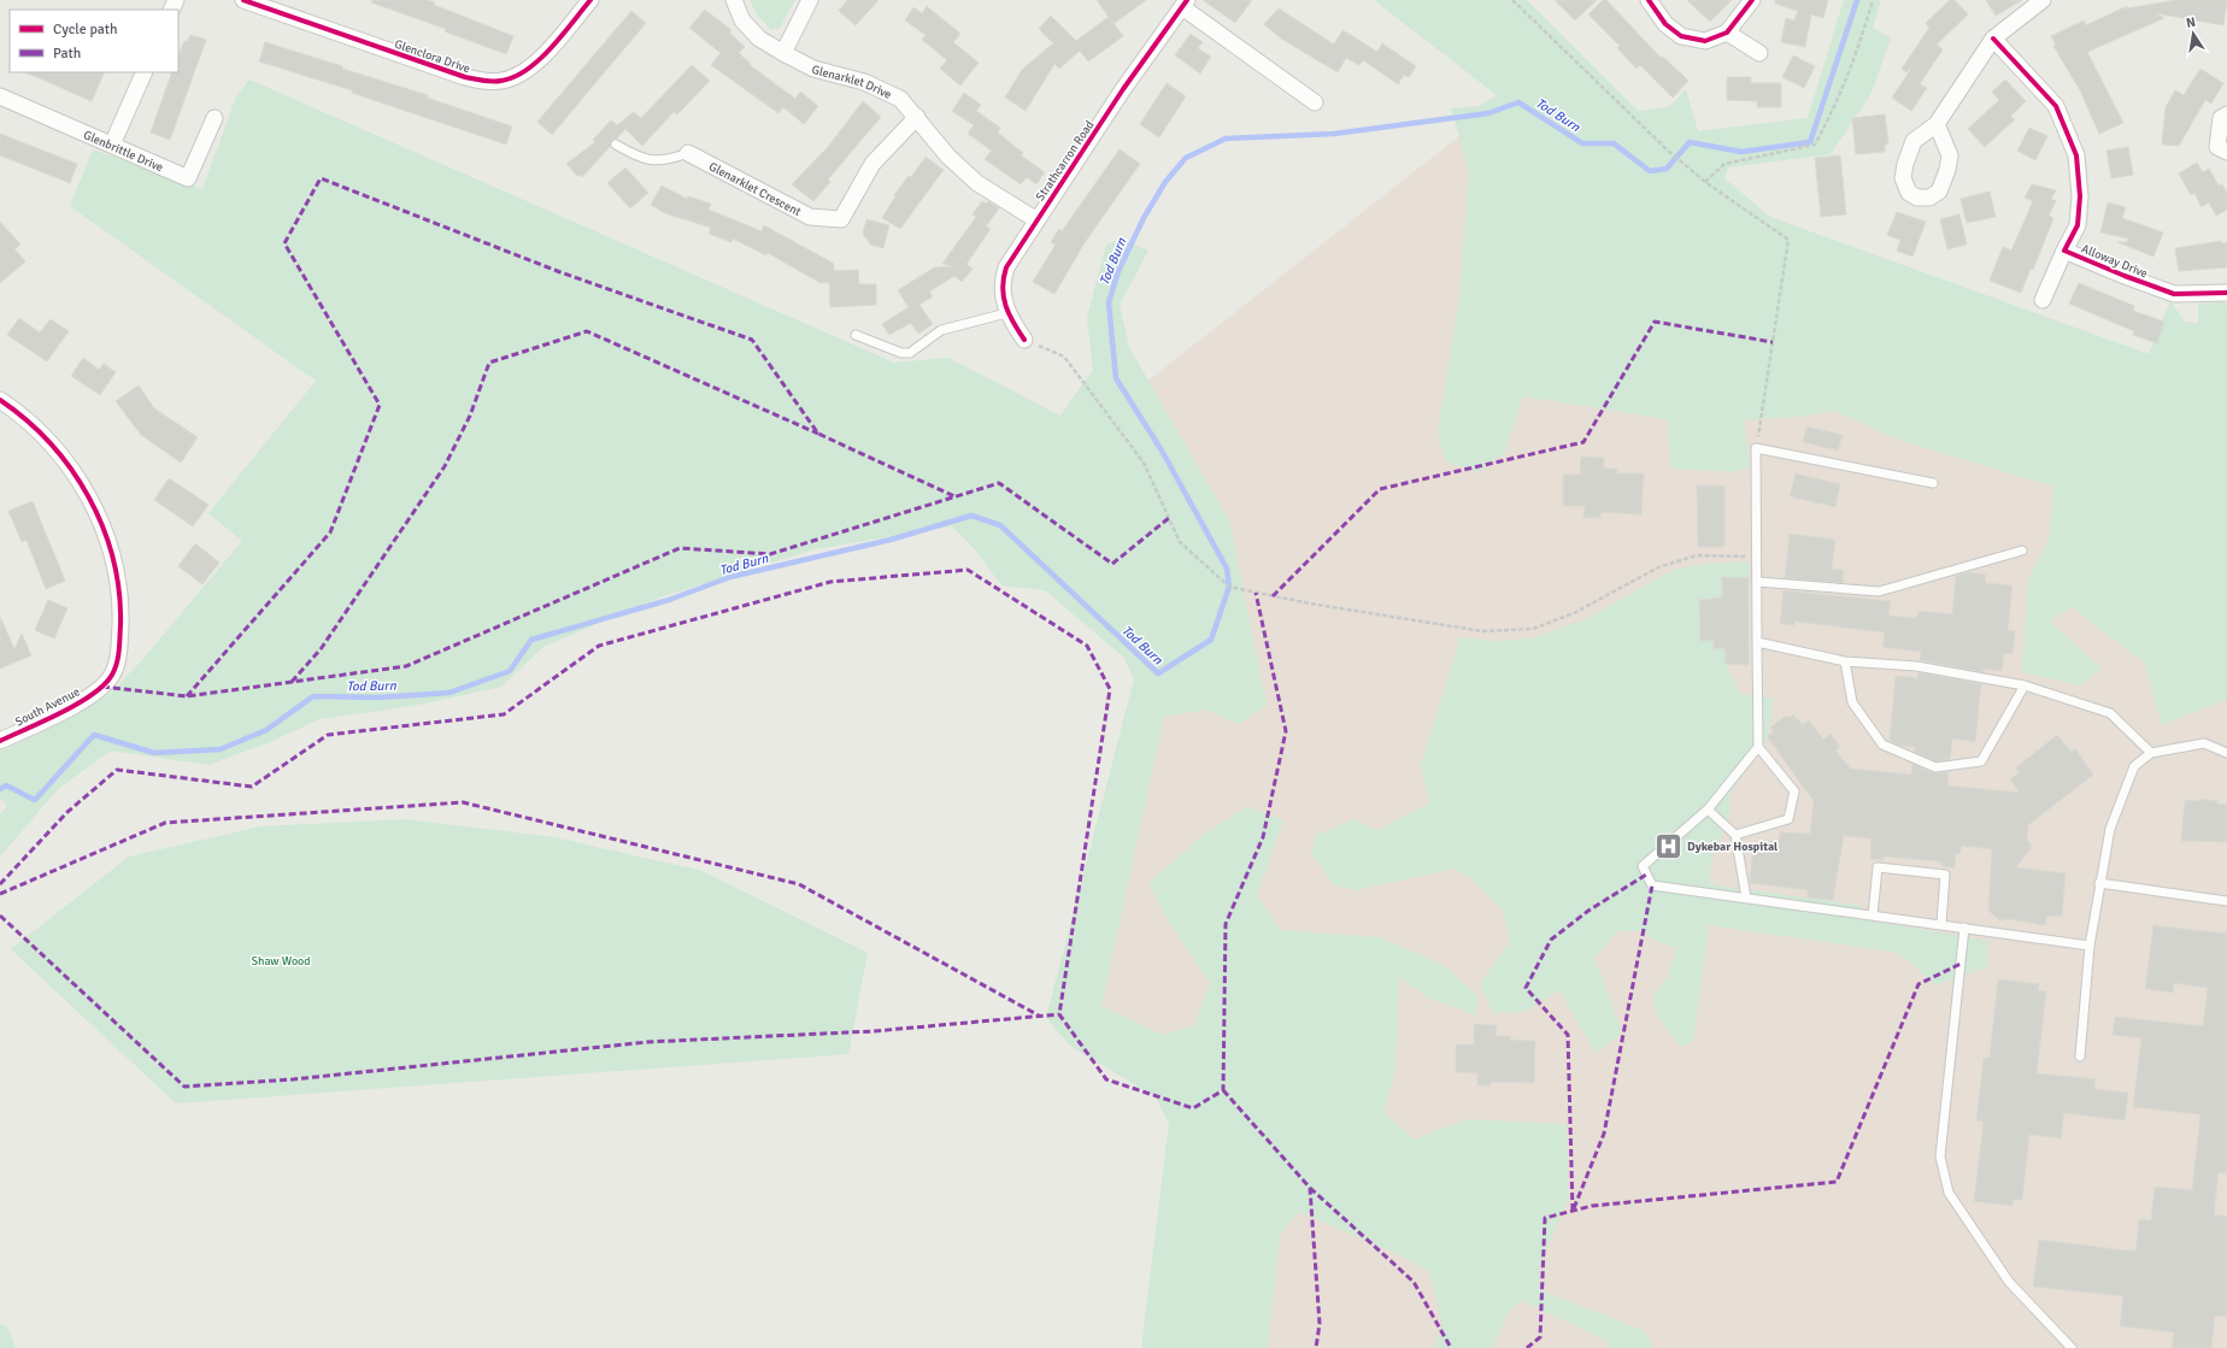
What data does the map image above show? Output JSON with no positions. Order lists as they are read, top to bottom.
{
  "streets": {
    "street": [
      "Glenclora Drive",
      "Glenarklet Drive",
      "Glenbrittle Drive",
      "Strathcarron Road",
      "Glenarklet Crescent",
      "Alloway Drive",
      "South Avenue"
    ]
  },
  "crossings": [
    ["Glenarklet Drive", "Strathcarron Road"],
    ["Glenarklet Drive", "Glenarklet Crescent"]
  ],
  "water": ["Tod Burn"],
  "parks": ["Shaw Wood"],
  "places": {
    "hospital": ["Dykebar Hospital"]
  },
  "legend": ["Cycle path", "Path"],
  "north": "top"
}
